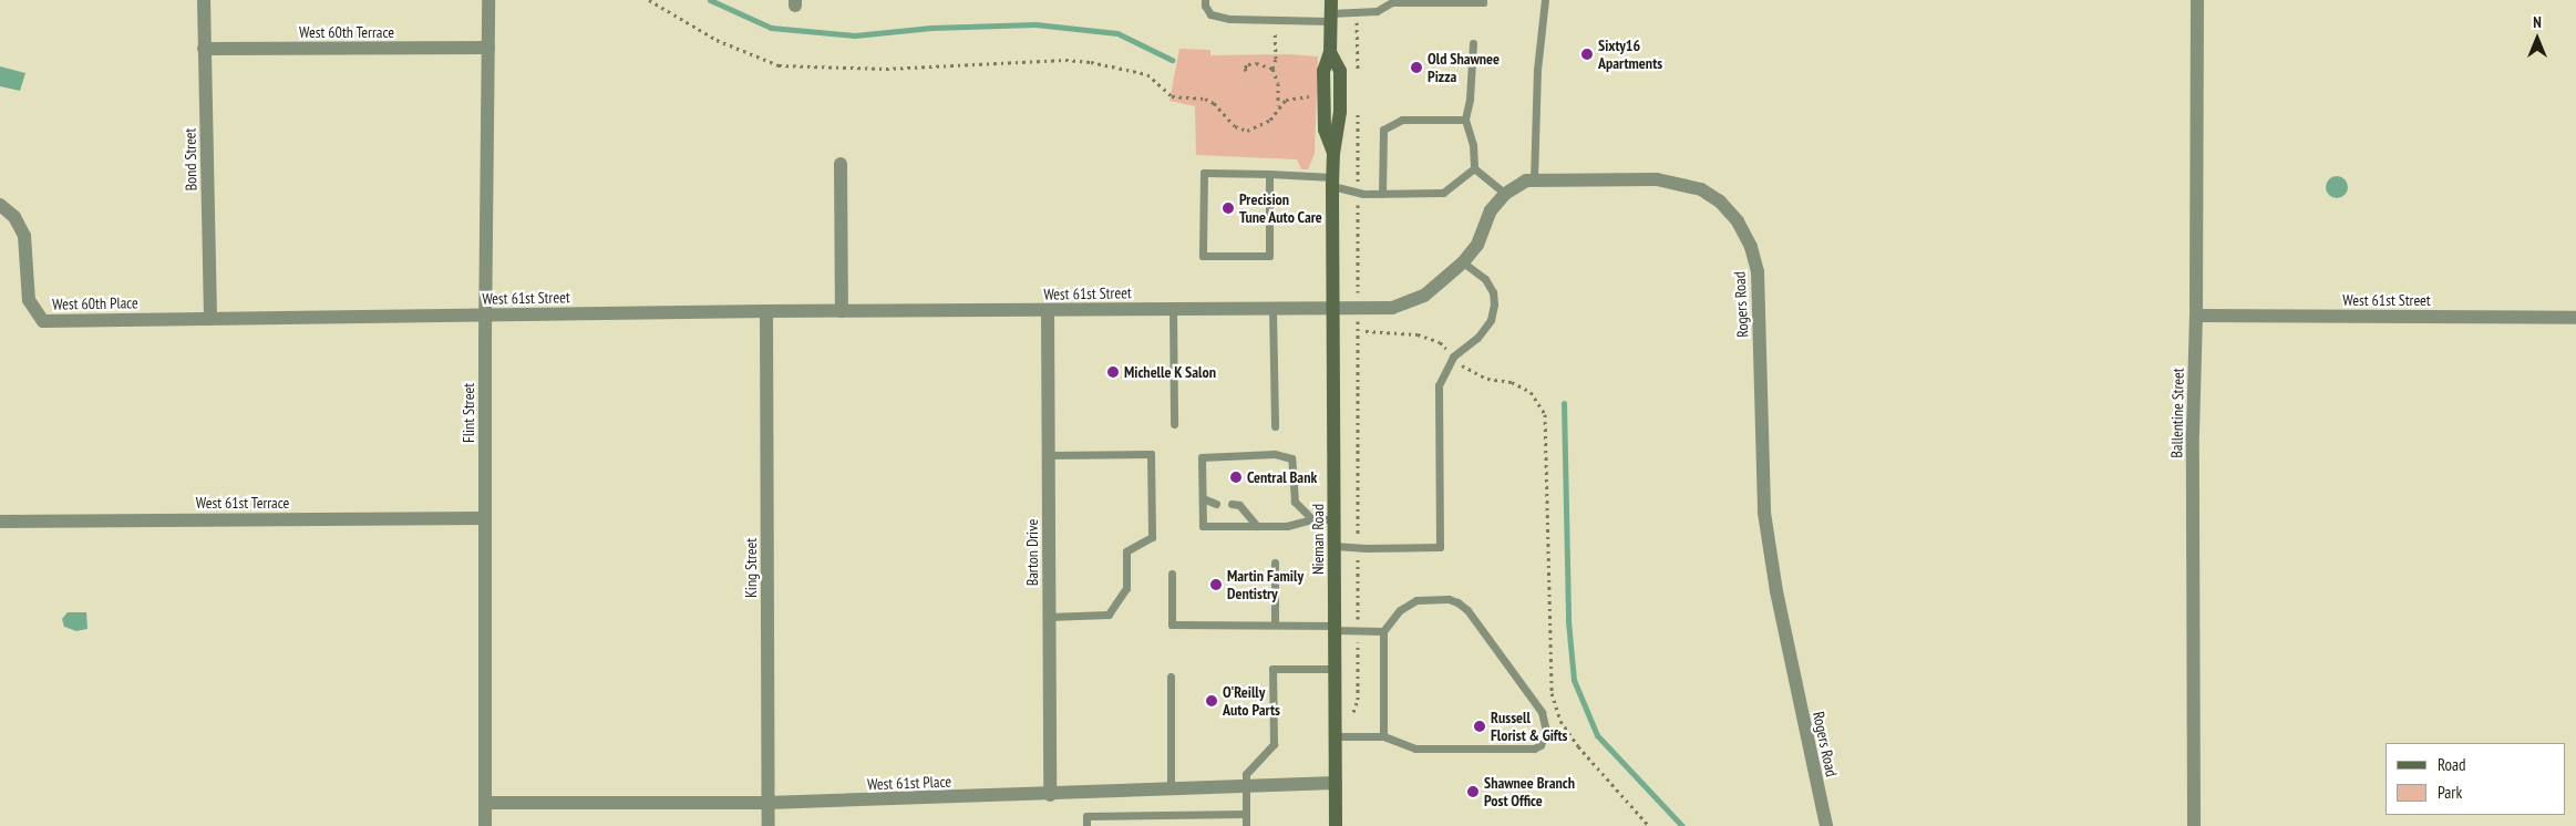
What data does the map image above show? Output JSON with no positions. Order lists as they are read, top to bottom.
{
  "streets": {
    "main road": ["Nieman Road"],
    "street": [
      "West 60th Terrace",
      "Bond Street",
      "West 61st Street",
      "West 60th Place",
      "Rogers Road",
      "Flint Street",
      "Ballentine Street",
      "West 61st Terrace",
      "Barton Drive",
      "King Street",
      "West 61st Place"
    ]
  },
  "crossings": [
    ["West 60th Terrace", "Bond Street"],
    ["West 60th Terrace", "Flint Street"],
    ["Bond Street", "West 61st Street"],
    ["Bond Street", "West 60th Place"],
    ["West 61st Street", "West 60th Place"],
    ["West 61st Street", "Rogers Road"],
    ["West 61st Street", "Flint Street"],
    ["West 61st Street", "Ballentine Street"],
    ["West 61st Street", "Nieman Road"],
    ["West 61st Street", "Barton Drive"],
    ["West 61st Street", "King Street"],
    ["Rogers Road", "Nieman Road"],
    ["Flint Street", "West 61st Terrace"],
    ["Flint Street", "West 61st Place"],
    ["Nieman Road", "West 61st Place"],
    ["Barton Drive", "West 61st Place"],
    ["King Street", "West 61st Place"]
  ],
  "places": [
    "Sixty16 Apartments",
    "Old Shawnee Pizza",
    "Precision Tune Auto Care",
    "Michelle K Salon",
    "Central Bank",
    "Martin Family Dentistry",
    "O'Reilly Auto Parts",
    "Russell Florist & Gifts",
    "Shawnee Branch Post Office"
  ],
  "legend": ["Road", "Park"],
  "north": "top"
}
